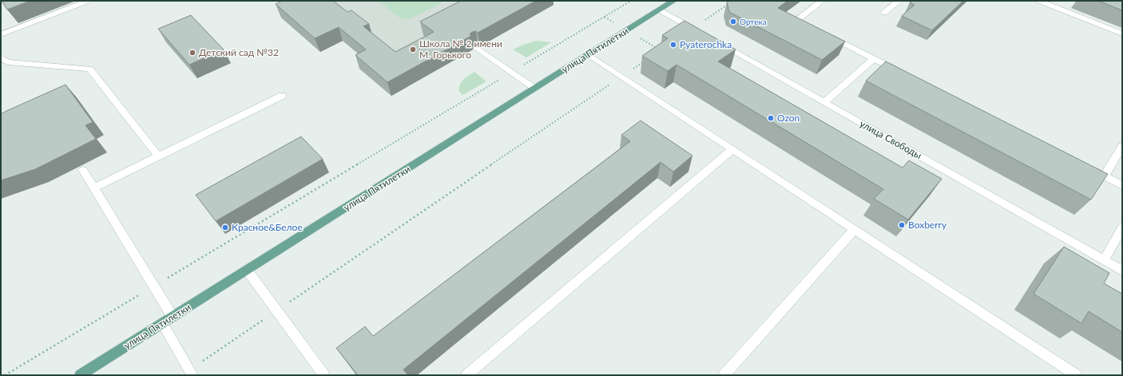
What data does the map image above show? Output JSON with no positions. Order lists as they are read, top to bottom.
{
  "streets": {
    "main road": ["улица Пятилетки"],
    "street": ["улица Свободы"]
  },
  "places": [
    "Ортека",
    "Pyaterochka",
    "Школа № 2 имени М. Горького",
    "Детский сад №32",
    "Ozon",
    "Boxberry",
    "Красное&Белое"
  ]
}
